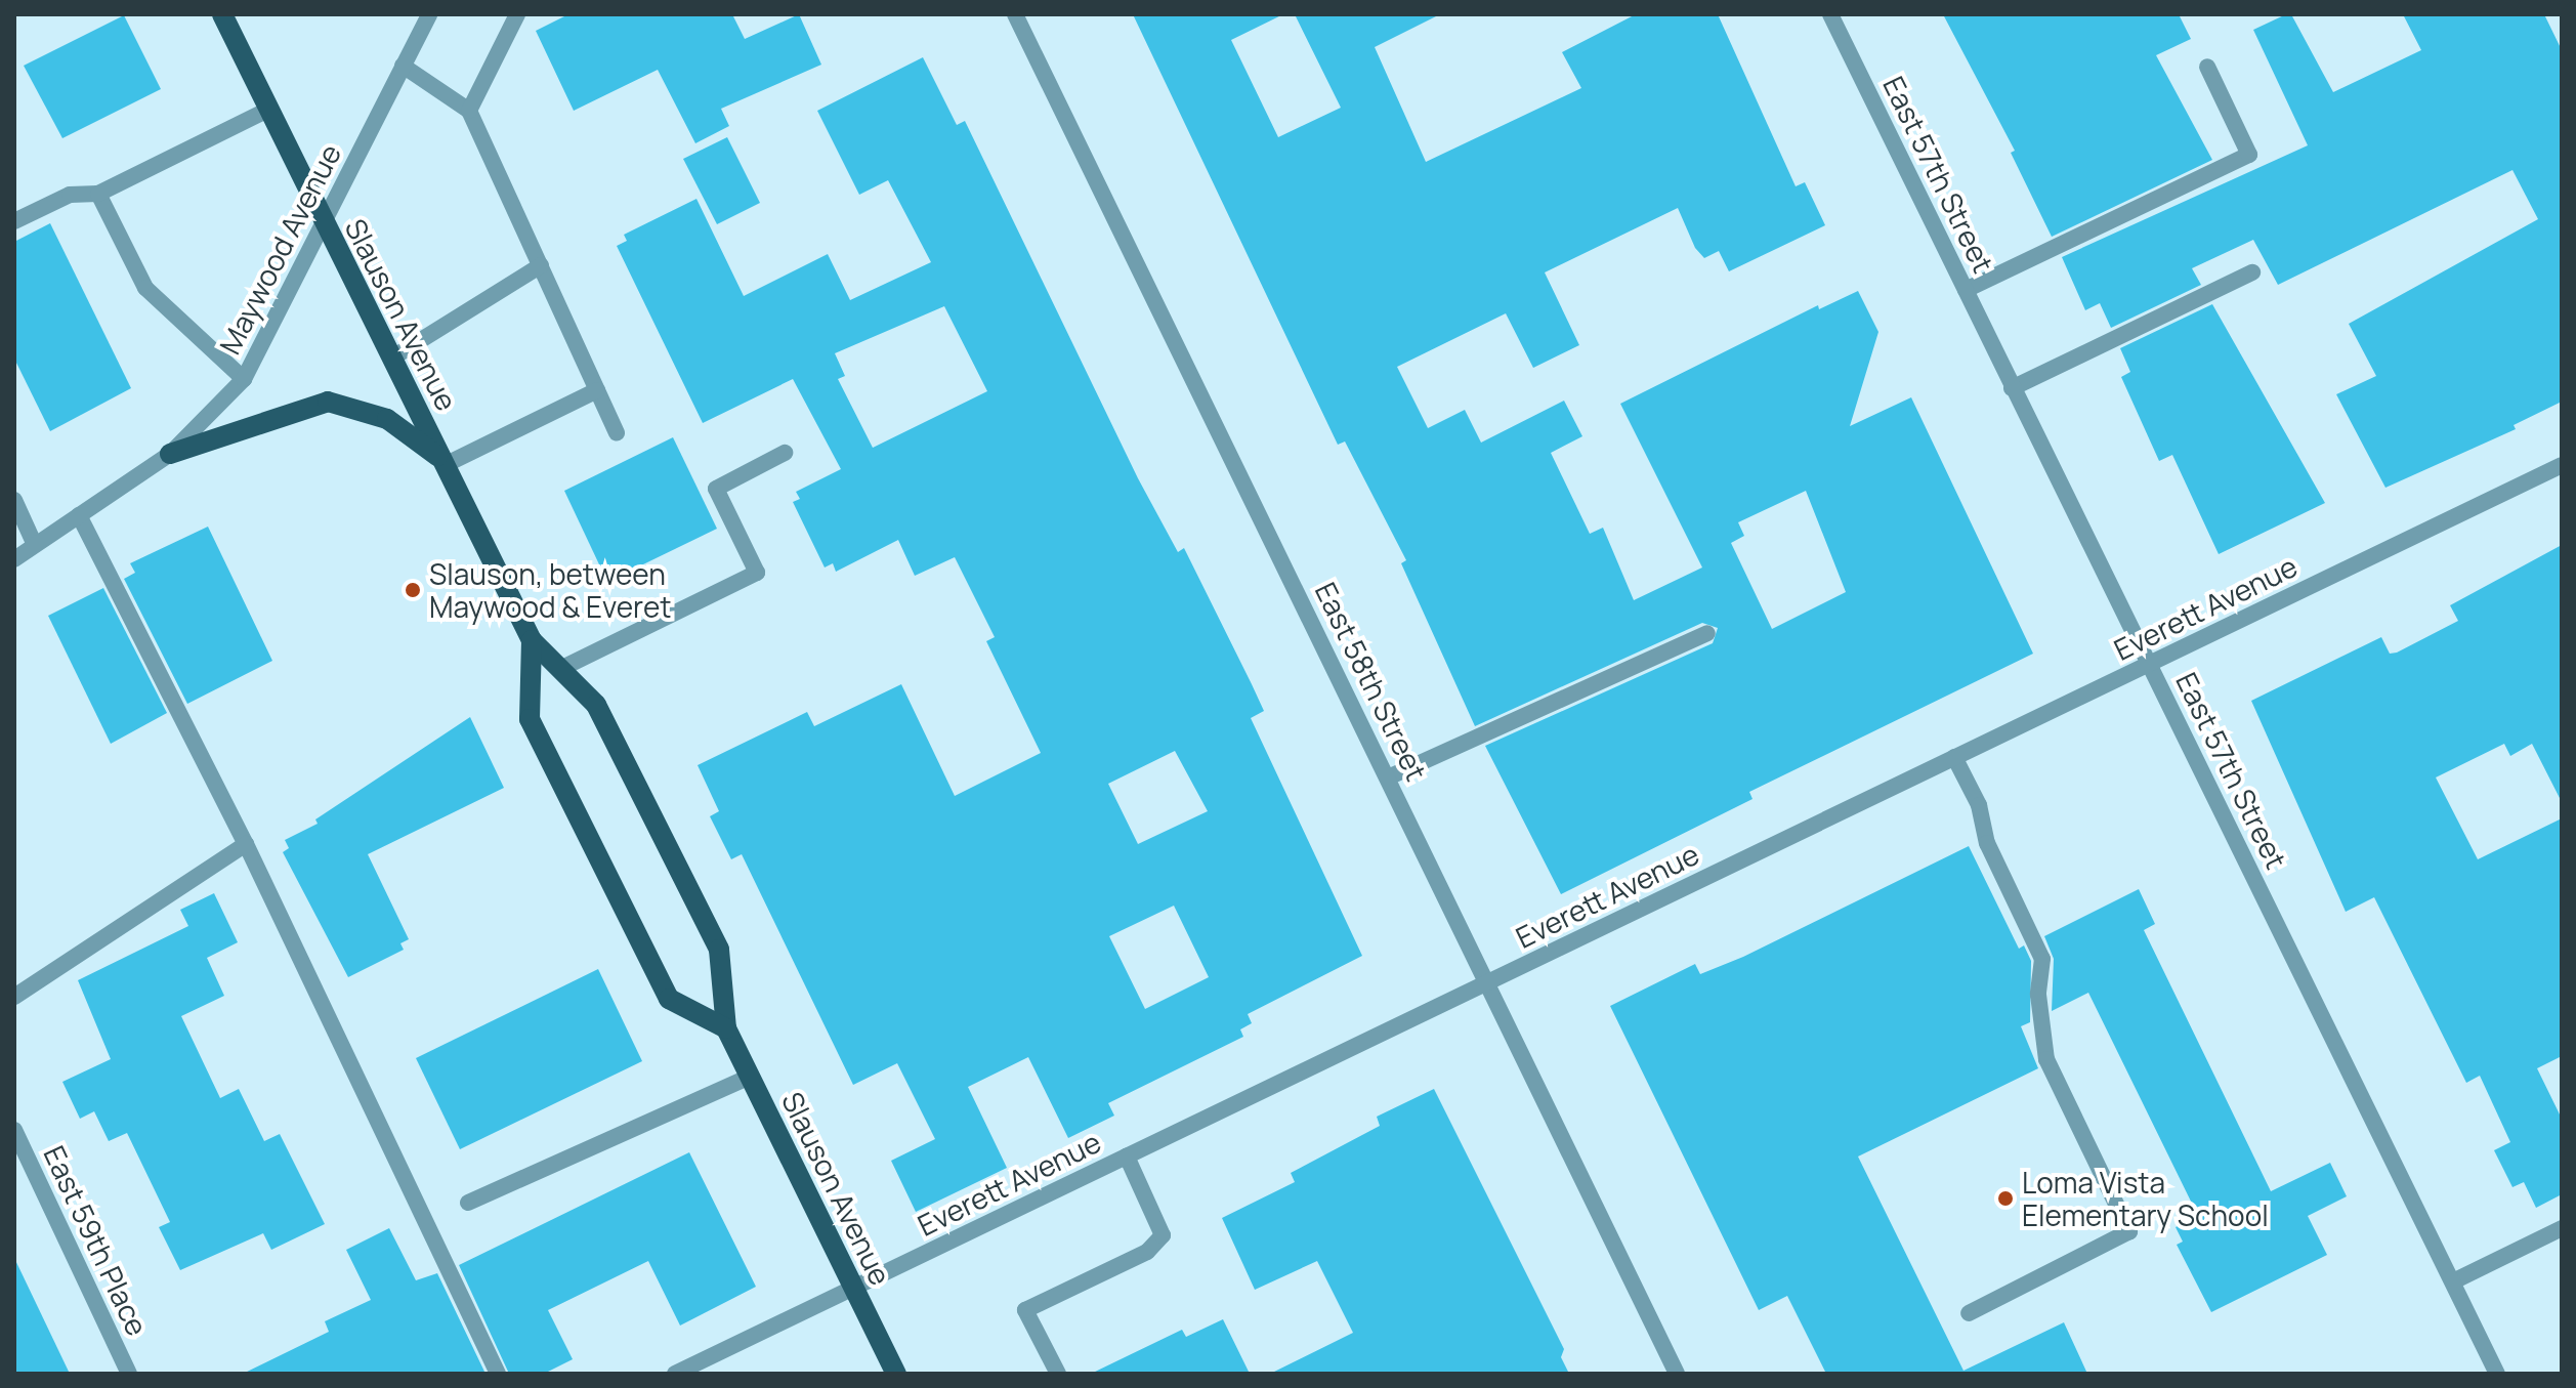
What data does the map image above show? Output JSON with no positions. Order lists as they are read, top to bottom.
{
  "streets": {
    "main road": ["Slauson Avenue"],
    "street": [
      "East 57th Street",
      "Maywood Avenue",
      "Everett Avenue",
      "East 58th Street",
      "East 59th Place"
    ]
  },
  "crossings": [
    ["East 57th Street", "Everett Avenue"],
    ["Maywood Avenue", "Slauson Avenue"],
    ["Slauson Avenue", "Everett Avenue"],
    ["Everett Avenue", "East 58th Street"]
  ],
  "places": ["Slauson, between Maywood & Everet", "Loma Vista Elementary School"]
}
